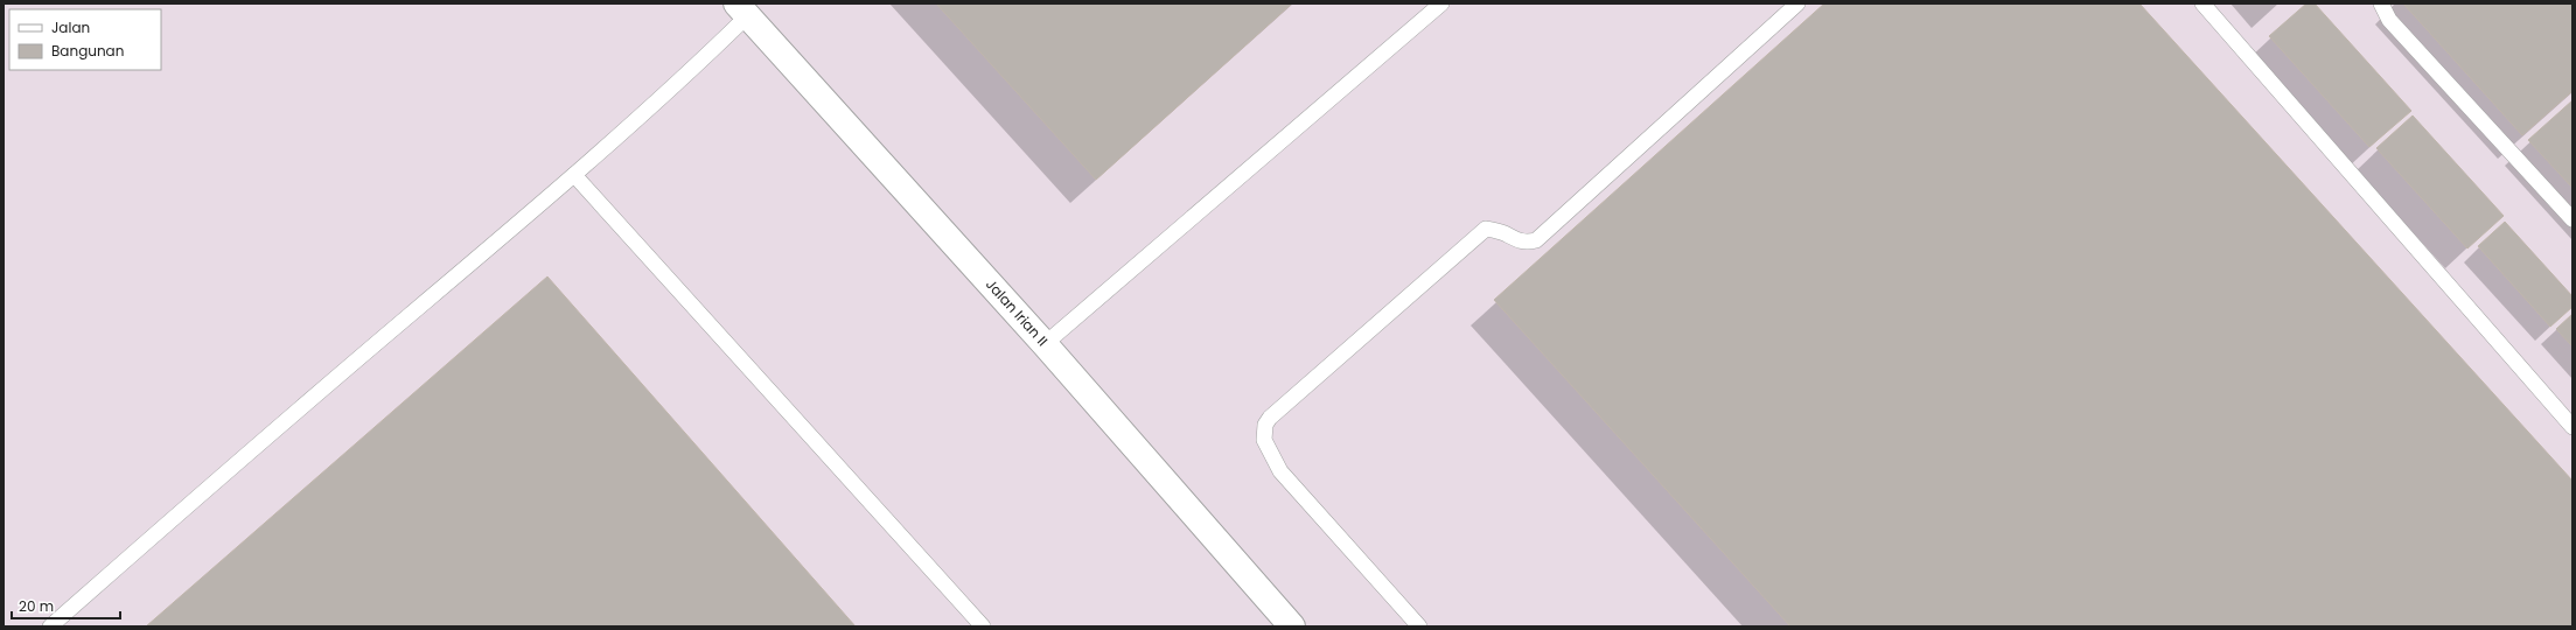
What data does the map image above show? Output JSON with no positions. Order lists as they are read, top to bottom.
{
  "streets": {
    "street": ["Jalan Irian II"]
  },
  "legend": ["Jalan", "Bangunan"],
  "scale_bar": "20 m"
}
